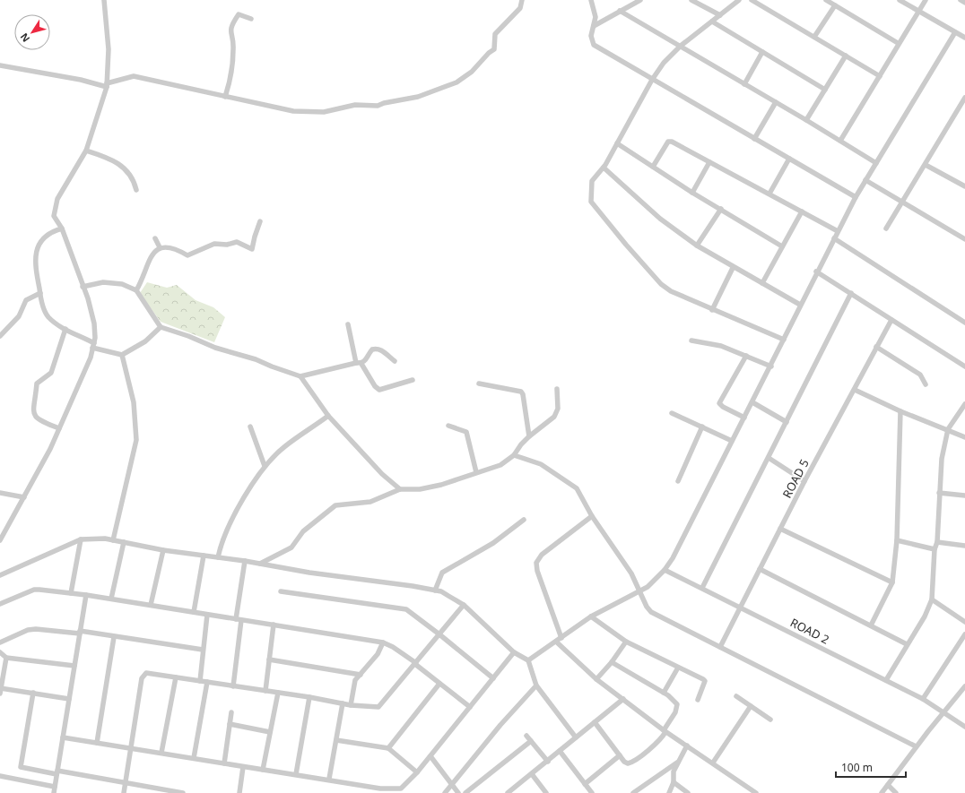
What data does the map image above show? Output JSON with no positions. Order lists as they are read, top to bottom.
{
  "streets": {
    "street": ["ROAD 5", "ROAD 2"]
  },
  "crossings": [
    ["ROAD 5", "ROAD 2"]
  ],
  "scale_bar": "100 m",
  "north": "bottom left"
}
